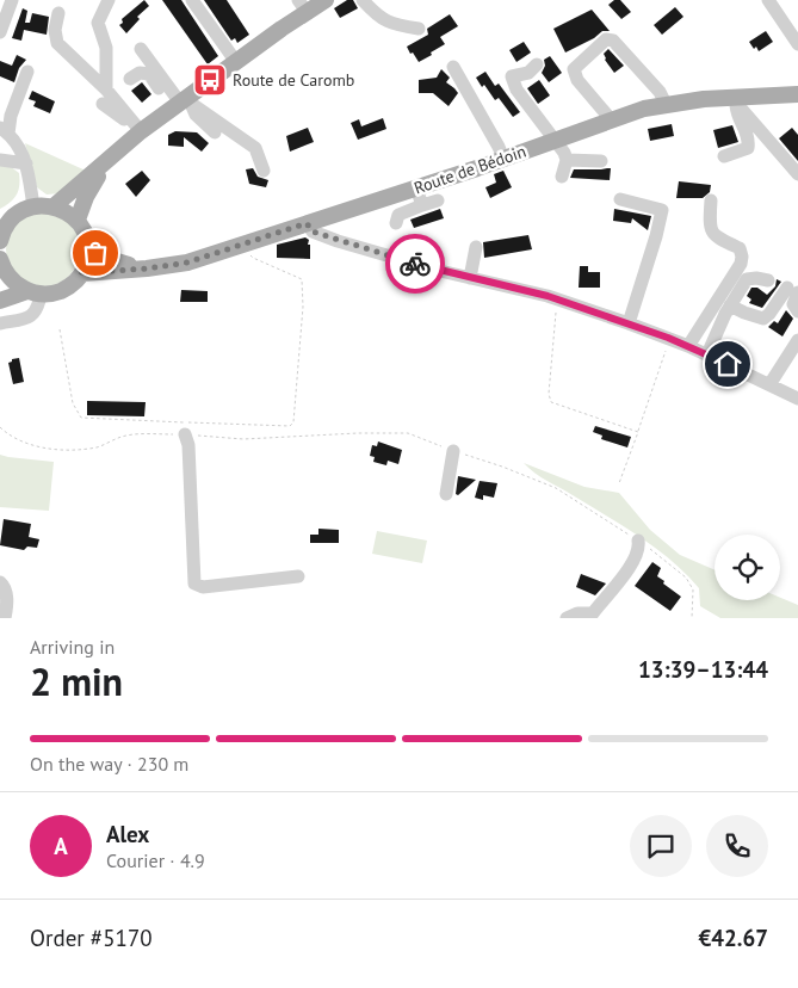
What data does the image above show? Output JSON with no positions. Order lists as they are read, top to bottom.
{
  "streets": {
    "main road": ["Route de Bédoin"]
  },
  "places": {
    "bus stop": ["Route de Caromb"]
  },
  "page": {
    "heading": ["2 min", "Arriving in", "13:39–13:44"],
    "panel": [
      "Alex",
      "Courier · 4.9",
      "Order #5170",
      "€42.67"
    ],
    "bar": "On the way · 230 m",
    "round": "A"
  }
}
